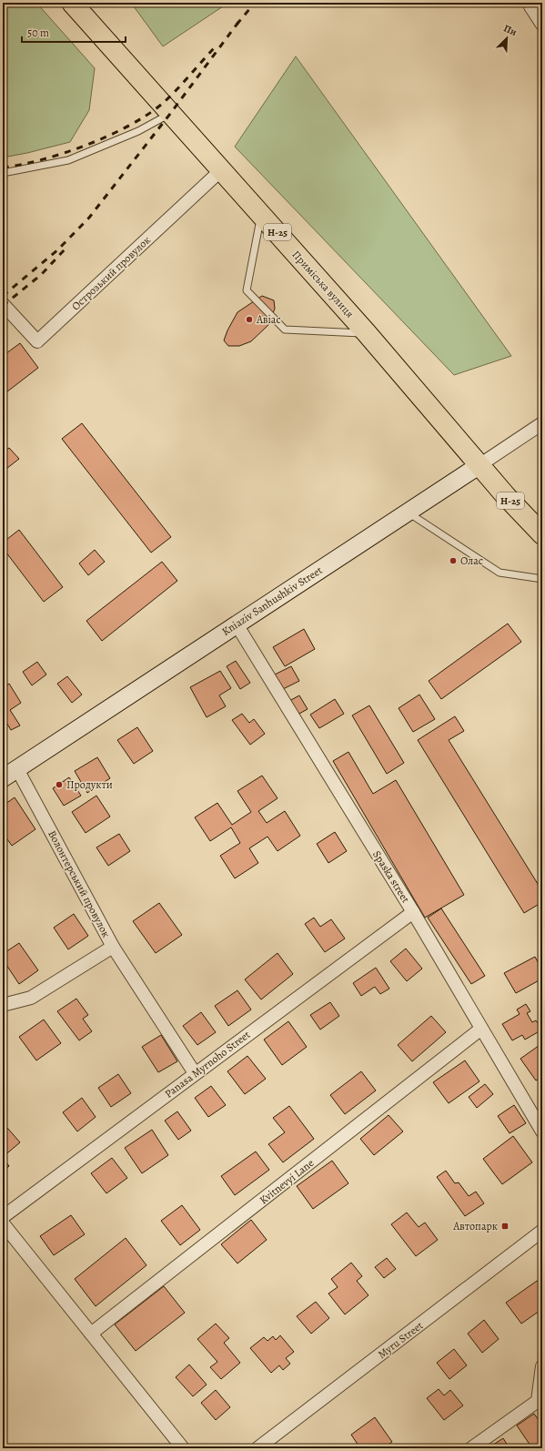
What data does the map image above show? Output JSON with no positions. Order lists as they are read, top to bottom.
{
  "streets": {
    "main road": ["Н-25", "Приміська вулиця", "Kniaziv Sanhushkiv Street"],
    "street": [
      "Острозький провулок",
      "Spaska street",
      "Волонтерський провулок",
      "Panasa Myrnoho Street",
      "Kvitnevyi Lane",
      "Myru Street"
    ]
  },
  "crossings": [
    ["Острозький провулок", "Приміська вулиця"],
    ["Приміська вулиця", "Kniaziv Sanhushkiv Street"],
    ["Kniaziv Sanhushkiv Street", "Spaska street"],
    ["Kniaziv Sanhushkiv Street", "Волонтерський провулок"],
    ["Spaska street", "Panasa Myrnoho Street"],
    ["Spaska street", "Kvitnevyi Lane"]
  ],
  "places": {
    "other": ["Авіас", "Олас", "Продукти"],
    "transit": ["Автопарк"]
  },
  "scale_bar": "50 m",
  "north": "top right"
}
